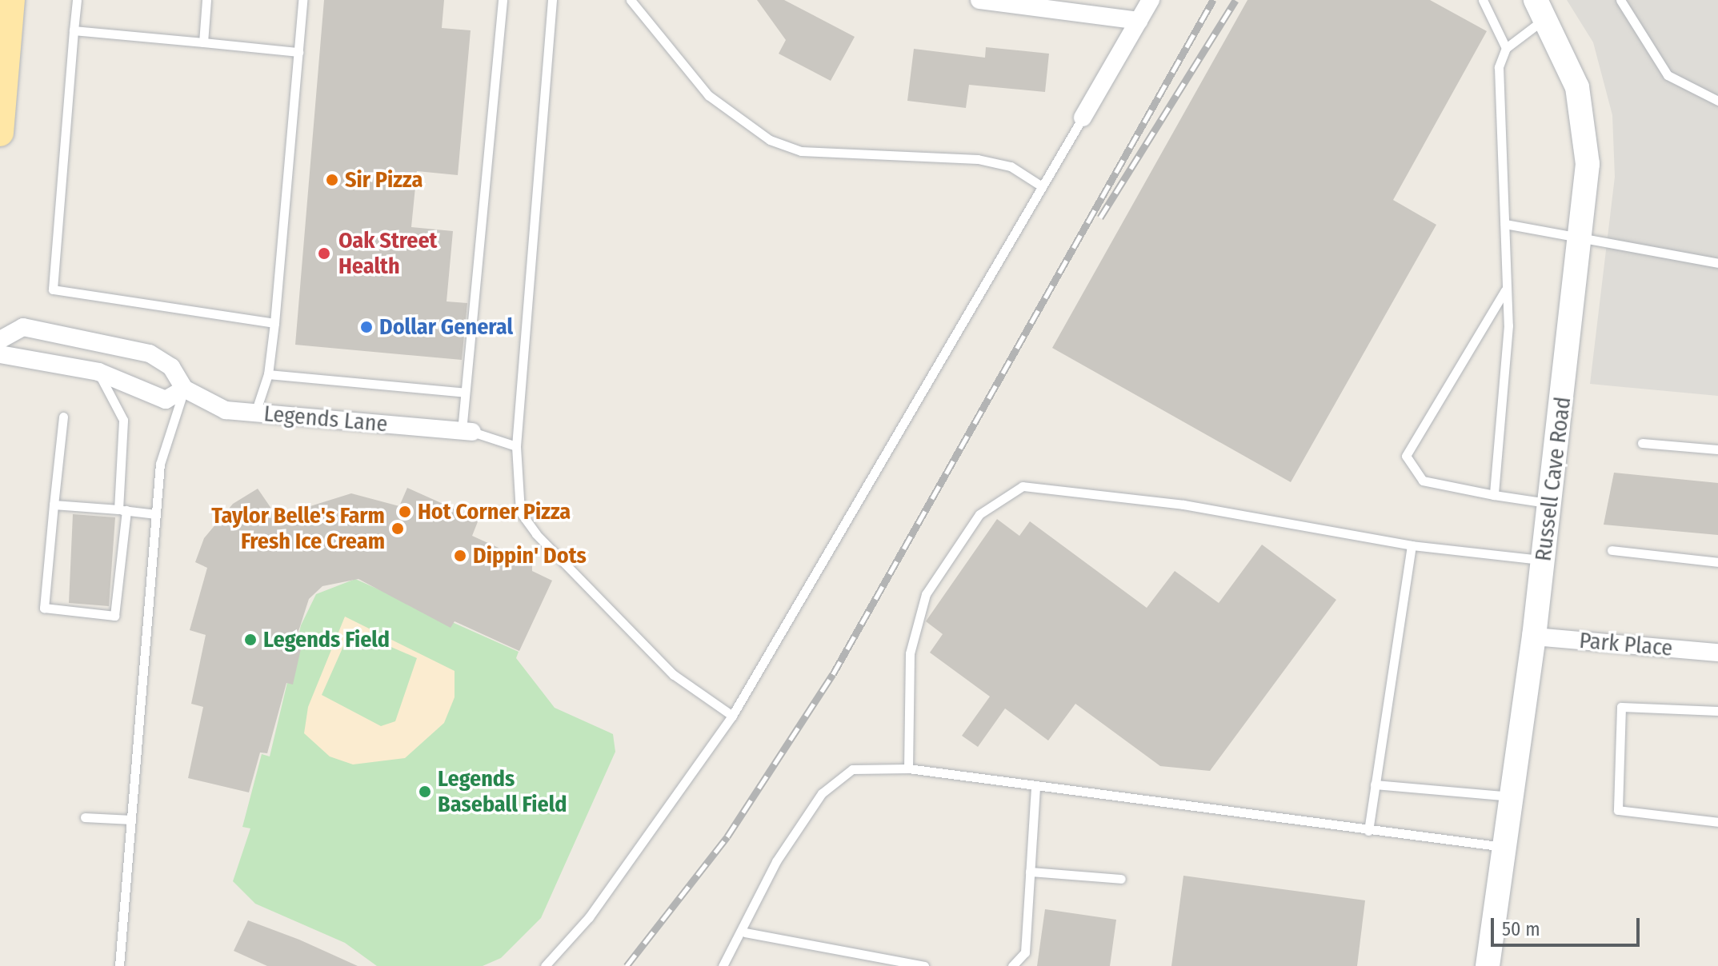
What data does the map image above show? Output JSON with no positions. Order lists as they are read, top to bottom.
{
  "streets": {
    "street": ["Legends Lane", "Russell Cave Road", "Park Place"]
  },
  "crossings": [
    ["Russell Cave Road", "Park Place"]
  ],
  "places": [
    "Sir Pizza",
    "Oak Street Health",
    "Dollar General",
    "Hot Corner Pizza",
    "Taylor Belle's Farm Fresh Ice Cream",
    "Dippin' Dots",
    "Legends Field",
    "Legends Baseball Field"
  ],
  "scale_bar": "50 m"
}
